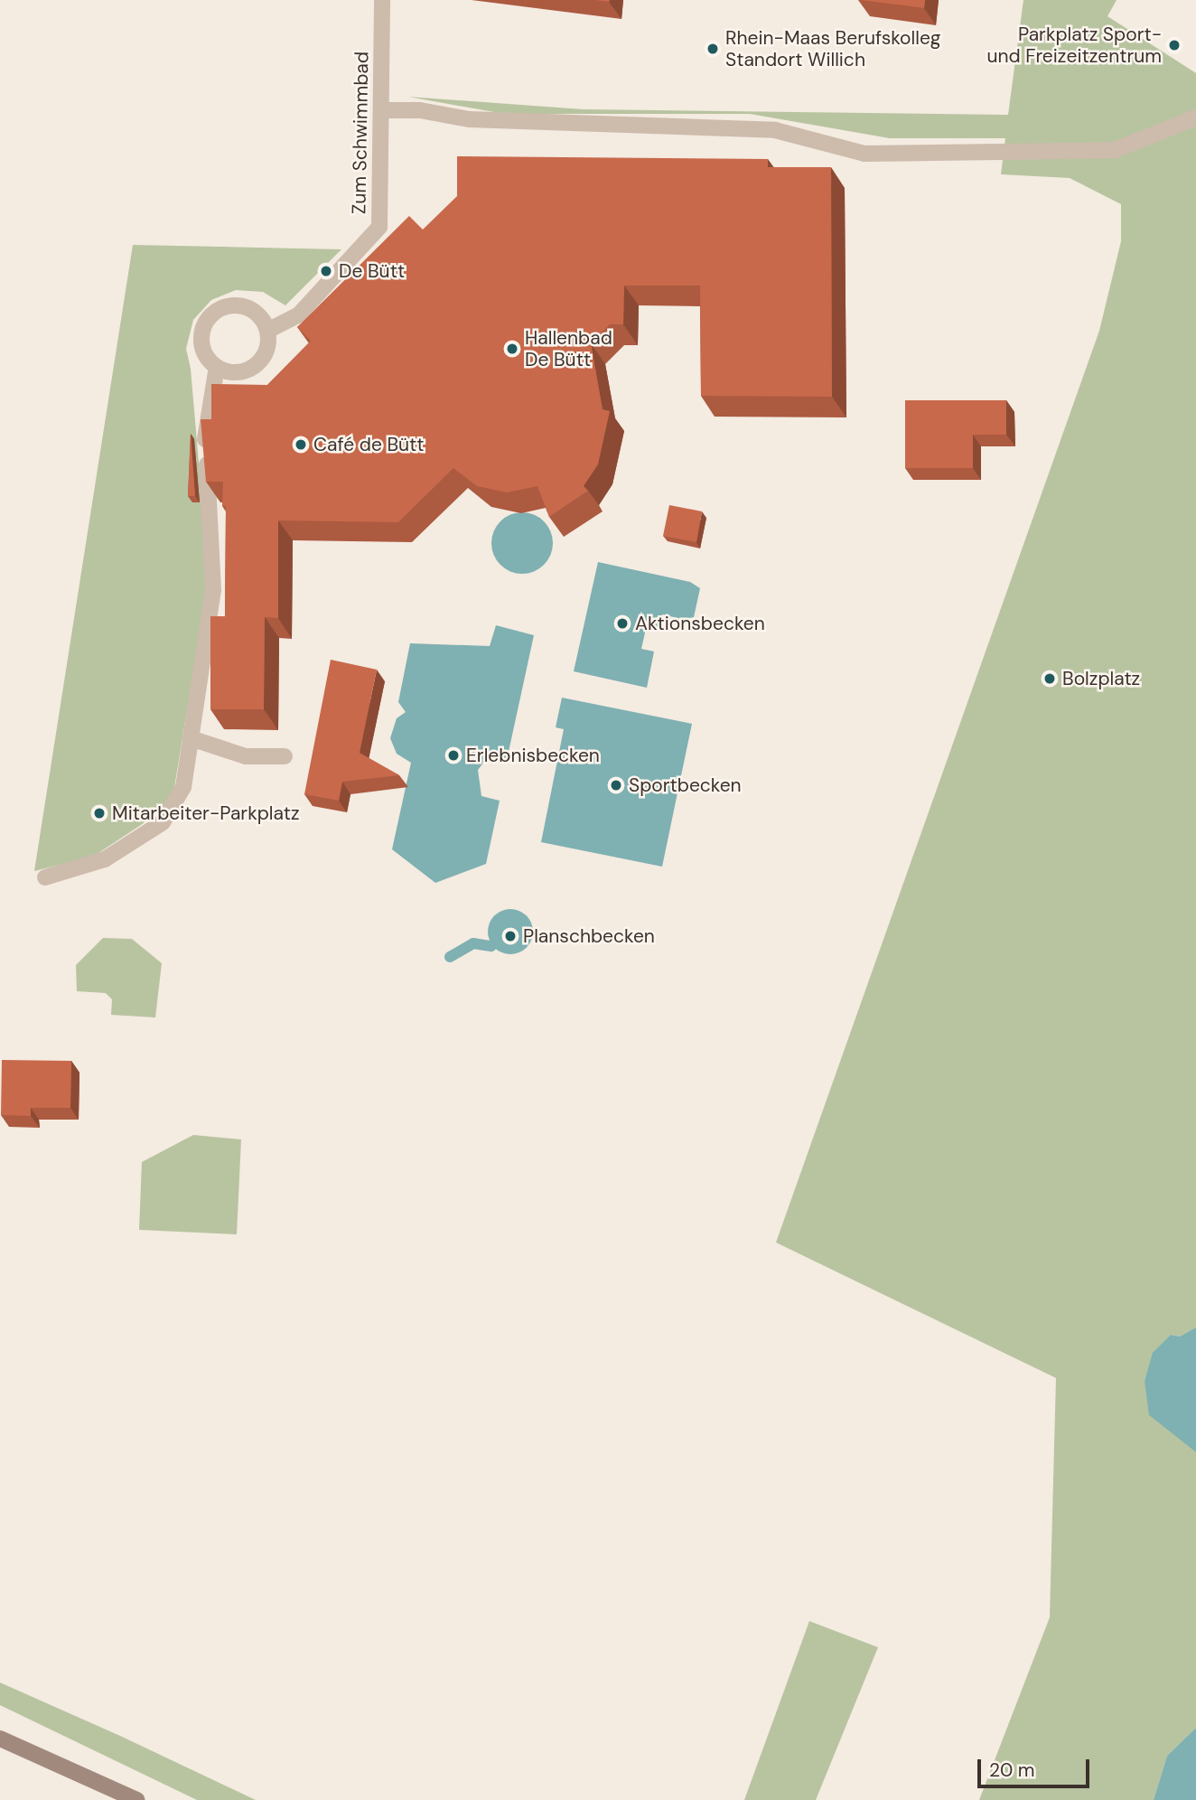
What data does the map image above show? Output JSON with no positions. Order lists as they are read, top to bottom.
{
  "streets": {
    "street": ["Zum Schwimmbad"]
  },
  "places": [
    "Parkplatz Sport- und Freizeitzentrum",
    "Rhein-Maas Berufskolleg Standort Willich",
    "De Bütt",
    "Hallenbad De Bütt",
    "Café de Bütt",
    "Aktionsbecken",
    "Bolzplatz",
    "Erlebnisbecken",
    "Sportbecken",
    "Mitarbeiter-Parkplatz",
    "Planschbecken"
  ],
  "scale_bar": "20 m"
}
